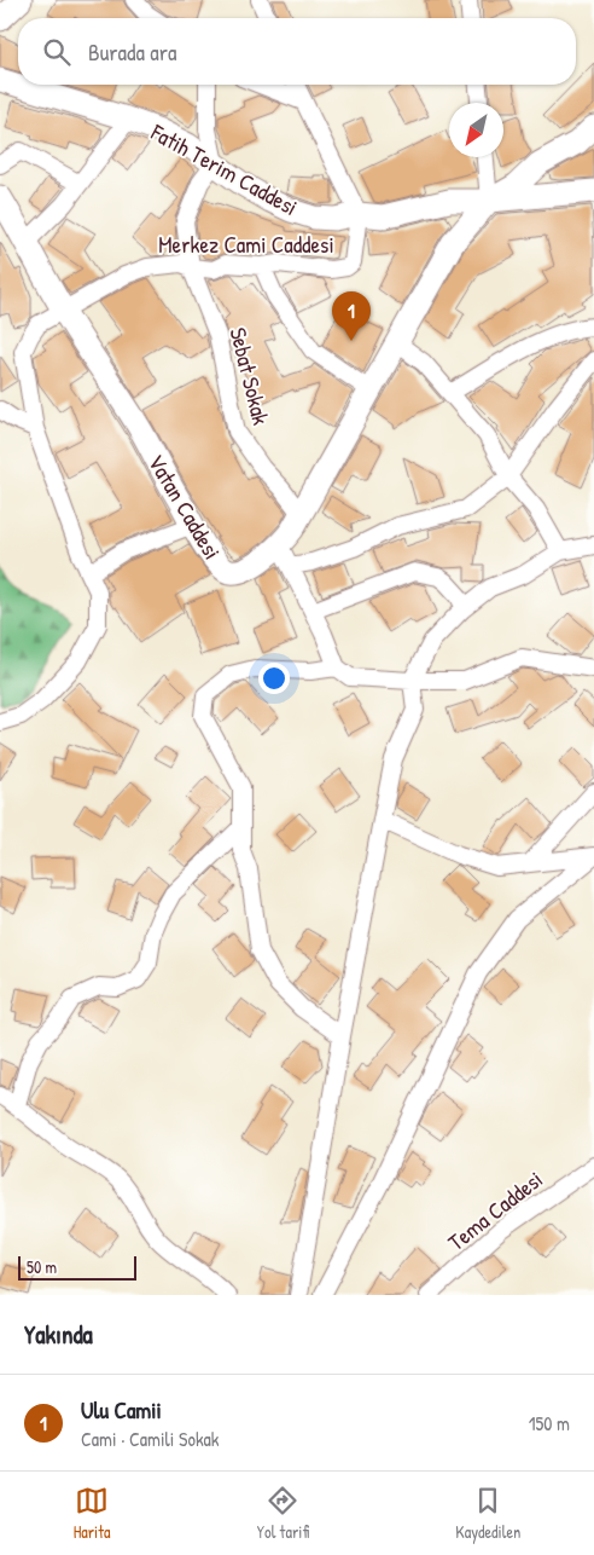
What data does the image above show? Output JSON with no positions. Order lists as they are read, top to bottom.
{
  "streets": {
    "street": [
      "Fatih Terim Caddesi",
      "Merkez Cami Caddesi",
      "Sebat Sokak",
      "Vatan Caddesi",
      "Tema Caddesi"
    ]
  },
  "crossings": [
    ["Fatih Terim Caddesi", "Merkez Cami Caddesi"],
    ["Fatih Terim Caddesi", "Sebat Sokak"],
    ["Fatih Terim Caddesi", "Vatan Caddesi"],
    ["Merkez Cami Caddesi", "Sebat Sokak"],
    ["Merkez Cami Caddesi", "Vatan Caddesi"],
    ["Sebat Sokak", "Vatan Caddesi"]
  ],
  "scale_bar": "50 m",
  "north": "bottom left",
  "page": {
    "search": "Burada ara",
    "pins": "1",
    "scale": "50 m",
    "heading": "Yakında",
    "list": [
      {
        "mark": "1",
        "name": "Ulu Camii",
        "note": "Cami · Camili Sokak",
        "value": "150 m"
      }
    ],
    "nav": ["Harita", "Yol tarifi", "Kaydedilen"]
  }
}
